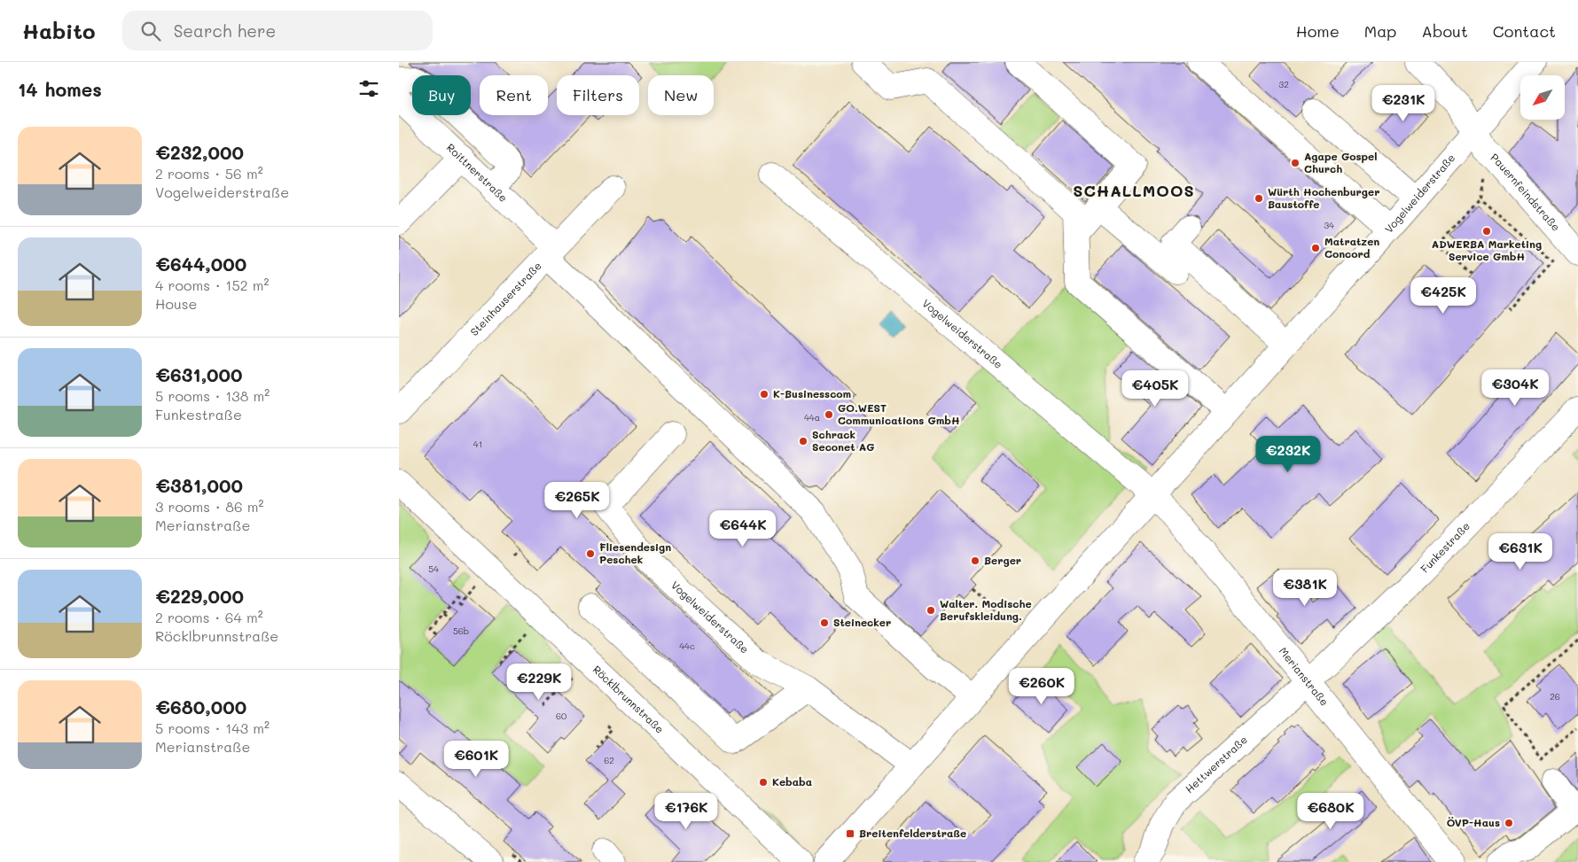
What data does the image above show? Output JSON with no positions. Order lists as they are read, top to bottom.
{
  "streets": {
    "street": [
      "Roittnerstraße",
      "Pauernfeindstraße",
      "Vogelweiderstraße",
      "Steinhauserstraße",
      "Funkestraße",
      "Merianstraße",
      "Röcklbrunnstraße",
      "Hettwerstraße"
    ]
  },
  "crossings": [
    ["Roittnerstraße", "Vogelweiderstraße"],
    ["Roittnerstraße", "Steinhauserstraße"],
    ["Pauernfeindstraße", "Vogelweiderstraße"],
    ["Vogelweiderstraße", "Merianstraße"],
    ["Funkestraße", "Merianstraße"],
    ["Funkestraße", "Hettwerstraße"],
    ["Merianstraße", "Hettwerstraße"]
  ],
  "districts": ["SCHALLMOOS"],
  "places": {
    "other": [
      "Agape Gospel Church",
      "Würth Hochenburger Baustoffe",
      "ADWERBA Marketing Service GmbH",
      "Matratzen Concord",
      "K-Businesscom",
      "GO.WEST Communications GmbH",
      "Schrack Seconet AG",
      "Fliesendesign Peschek",
      "Berger",
      "Walter. Modische Berufskleidung.",
      "Steinecker",
      "Kebaba",
      "ÖVP-Haus"
    ],
    "transit": ["Breitenfelderstraße"]
  },
  "house_numbers": [
    "32",
    "34",
    "44a",
    "41",
    "54",
    "56b",
    "44c",
    "26",
    "60",
    "62"
  ],
  "north": "bottom left",
  "page": {
    "header": "Habito",
    "search": "Search here",
    "nav": [
      "Home",
      "Map",
      "About",
      "Contact"
    ],
    "heading": "14 homes",
    "chip": [
      "Buy",
      "Rent",
      "Filters",
      "New"
    ],
    "price": [
      "€231K",
      "€425K",
      "€304K",
      "€405K",
      "€232K",
      "€265K",
      "€644K",
      "€631K",
      "€381K",
      "€229K",
      "€260K",
      "€601K",
      "€176K",
      "€680K"
    ],
    "list": [
      {
        "name": "€232,000",
        "note": "2 rooms · 56 m² · Vogelweiderstraße"
      },
      {
        "name": "€644,000",
        "note": "4 rooms · 152 m² · House"
      },
      {
        "name": "€631,000",
        "note": "5 rooms · 138 m² · Funkestraße"
      },
      {
        "name": "€381,000",
        "note": "3 rooms · 86 m² · Merianstraße"
      },
      {
        "name": "€229,000",
        "note": "2 rooms · 64 m² · Röcklbrunnstraße"
      },
      {
        "name": "€680,000",
        "note": "5 rooms · 143 m² · Merianstraße"
      }
    ]
  }
}
